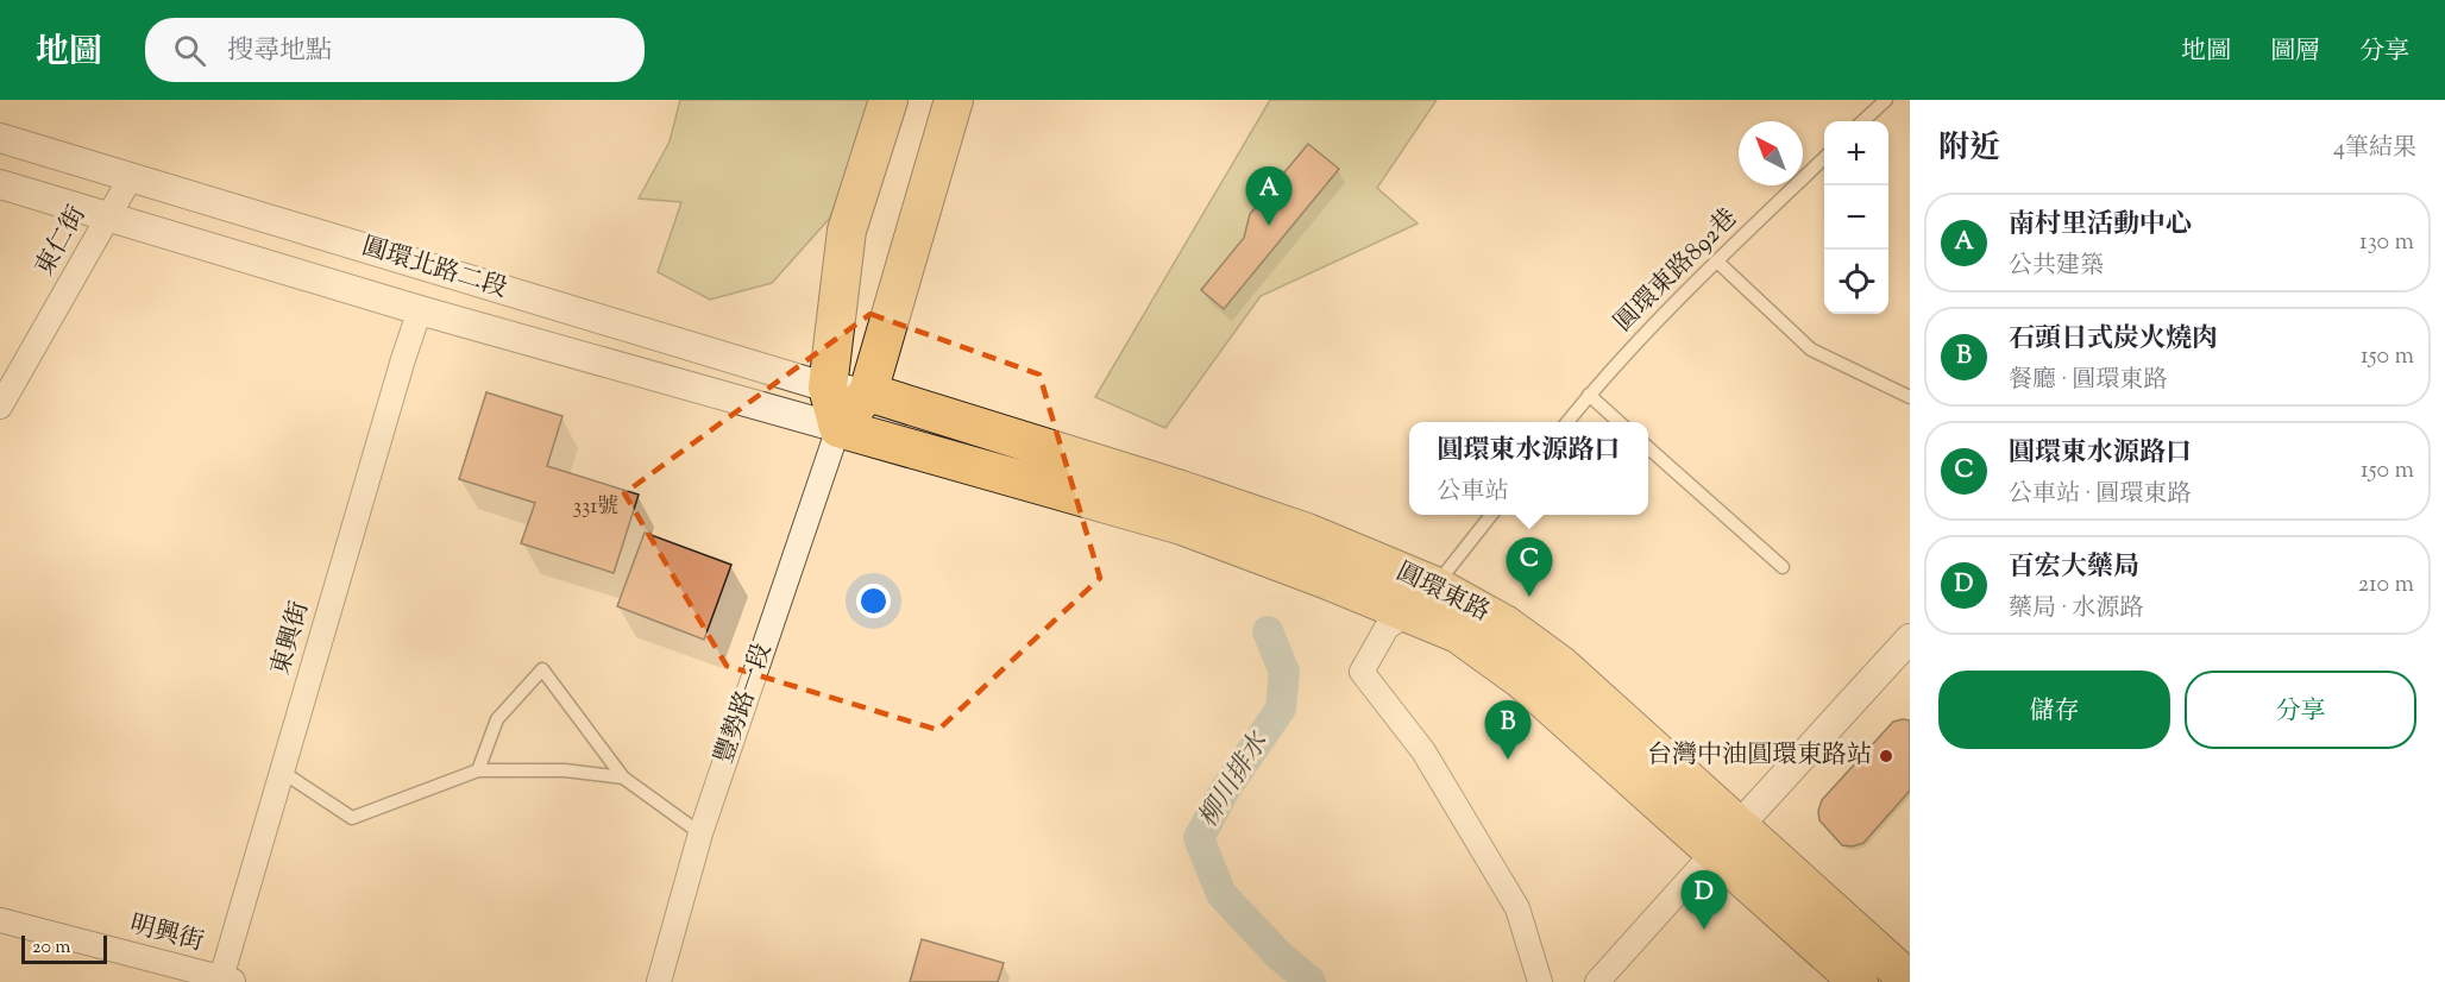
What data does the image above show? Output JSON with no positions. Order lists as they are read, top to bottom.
{
  "streets": {
    "main road": ["圓環東路", "豐勢路一段"],
    "street": [
      "東仁街",
      "圓環北路二段",
      "東興街",
      "明興街"
    ],
    "lane": ["圓環東路892巷"]
  },
  "crossings": [
    ["東仁街", "圓環北路二段"],
    ["圓環北路二段", "圓環東路"],
    ["圓環北路二段", "東興街"],
    ["圓環北路二段", "豐勢路一段"],
    ["圓環東路", "豐勢路一段"],
    ["東興街", "明興街"]
  ],
  "water": ["柳川排水"],
  "places": ["台灣中油圓環東路站"],
  "house_numbers": ["331號"],
  "scale_bar": "20 m",
  "north": "top left",
  "page": {
    "header": "地圖",
    "search": "搜尋地點",
    "nav": ["地圖", "圖層", "分享"],
    "heading": ["附近", "4筆結果"],
    "map_buttons": ["+", "−"],
    "pins": [
      "A",
      "C",
      "B",
      "D"
    ],
    "list": [
      {
        "mark": "A",
        "name": "南村里活動中心",
        "note": "公共建築",
        "value": "130 m"
      },
      {
        "mark": "B",
        "name": "石頭日式炭火燒肉",
        "note": "餐廳 · 圓環東路",
        "value": "150 m"
      },
      {
        "mark": "C",
        "name": "圓環東水源路口",
        "note": "公車站 · 圓環東路",
        "value": "150 m"
      },
      {
        "mark": "D",
        "name": "百宏大藥局",
        "note": "藥局 · 水源路",
        "value": "210 m"
      }
    ],
    "popup": ["圓環東水源路口", "公車站"],
    "buttons": ["儲存", "分享"],
    "scale": "20 m"
  }
}
